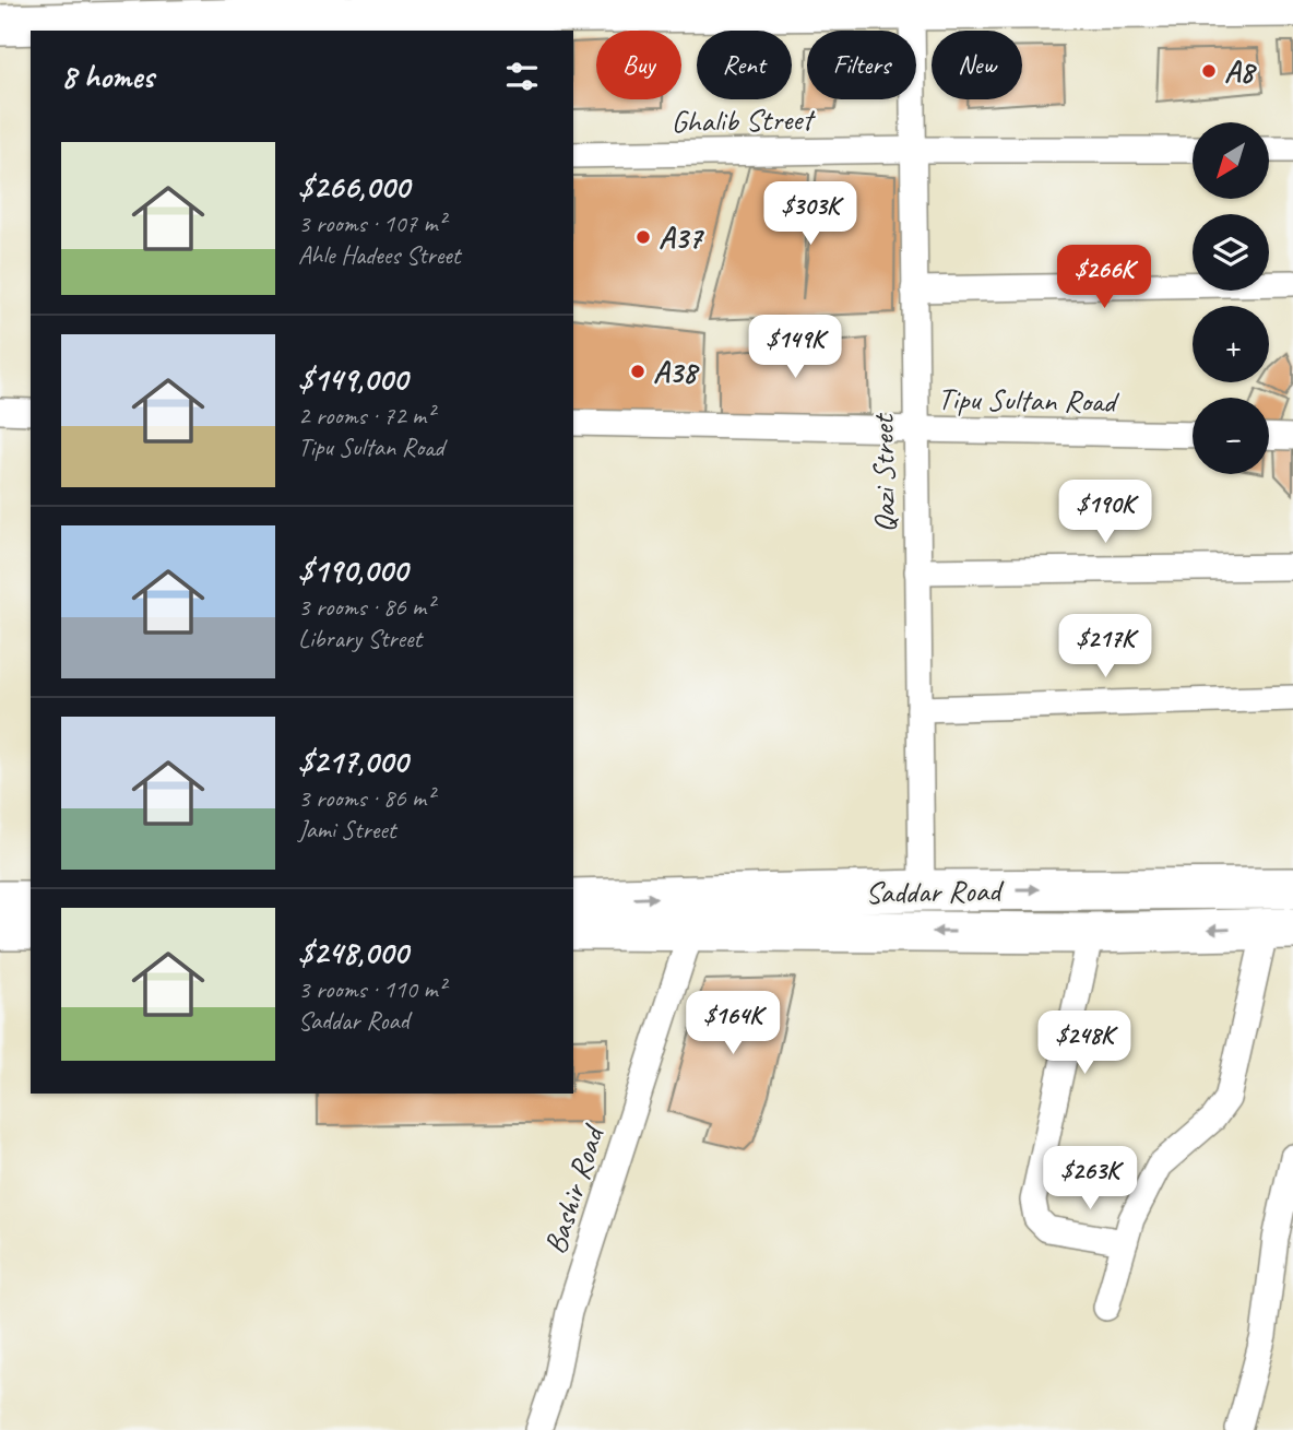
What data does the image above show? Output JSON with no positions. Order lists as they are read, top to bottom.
{
  "streets": {
    "main road": ["Saddar Road"],
    "street": [
      "Ghalib Street",
      "Tipu Sultan Road",
      "Qazi Street",
      "Bashir Road"
    ]
  },
  "crossings": [
    ["Ghalib Street", "Qazi Street"],
    ["Tipu Sultan Road", "Qazi Street"],
    ["Qazi Street", "Saddar Road"],
    ["Saddar Road", "Bashir Road"]
  ],
  "places": ["A8", "A37", "A38"],
  "north": "bottom left",
  "page": {
    "chip": [
      "Buy",
      "Rent",
      "Filters",
      "New"
    ],
    "heading": "8 homes",
    "map_buttons": ["+", "−"],
    "list": [
      {
        "name": "$266,000",
        "note": "3 rooms · 107 m² · Ahle Hadees Street"
      },
      {
        "name": "$149,000",
        "note": "2 rooms · 72 m² · Tipu Sultan Road"
      },
      {
        "name": "$190,000",
        "note": "3 rooms · 86 m² · Library Street"
      },
      {
        "name": "$217,000",
        "note": "3 rooms · 86 m² · Jami Street"
      },
      {
        "name": "$248,000",
        "note": "3 rooms · 110 m² · Saddar Road"
      }
    ],
    "price": [
      "$303K",
      "$266K",
      "$149K",
      "$190K",
      "$217K",
      "$164K",
      "$248K",
      "$263K"
    ]
  }
}
